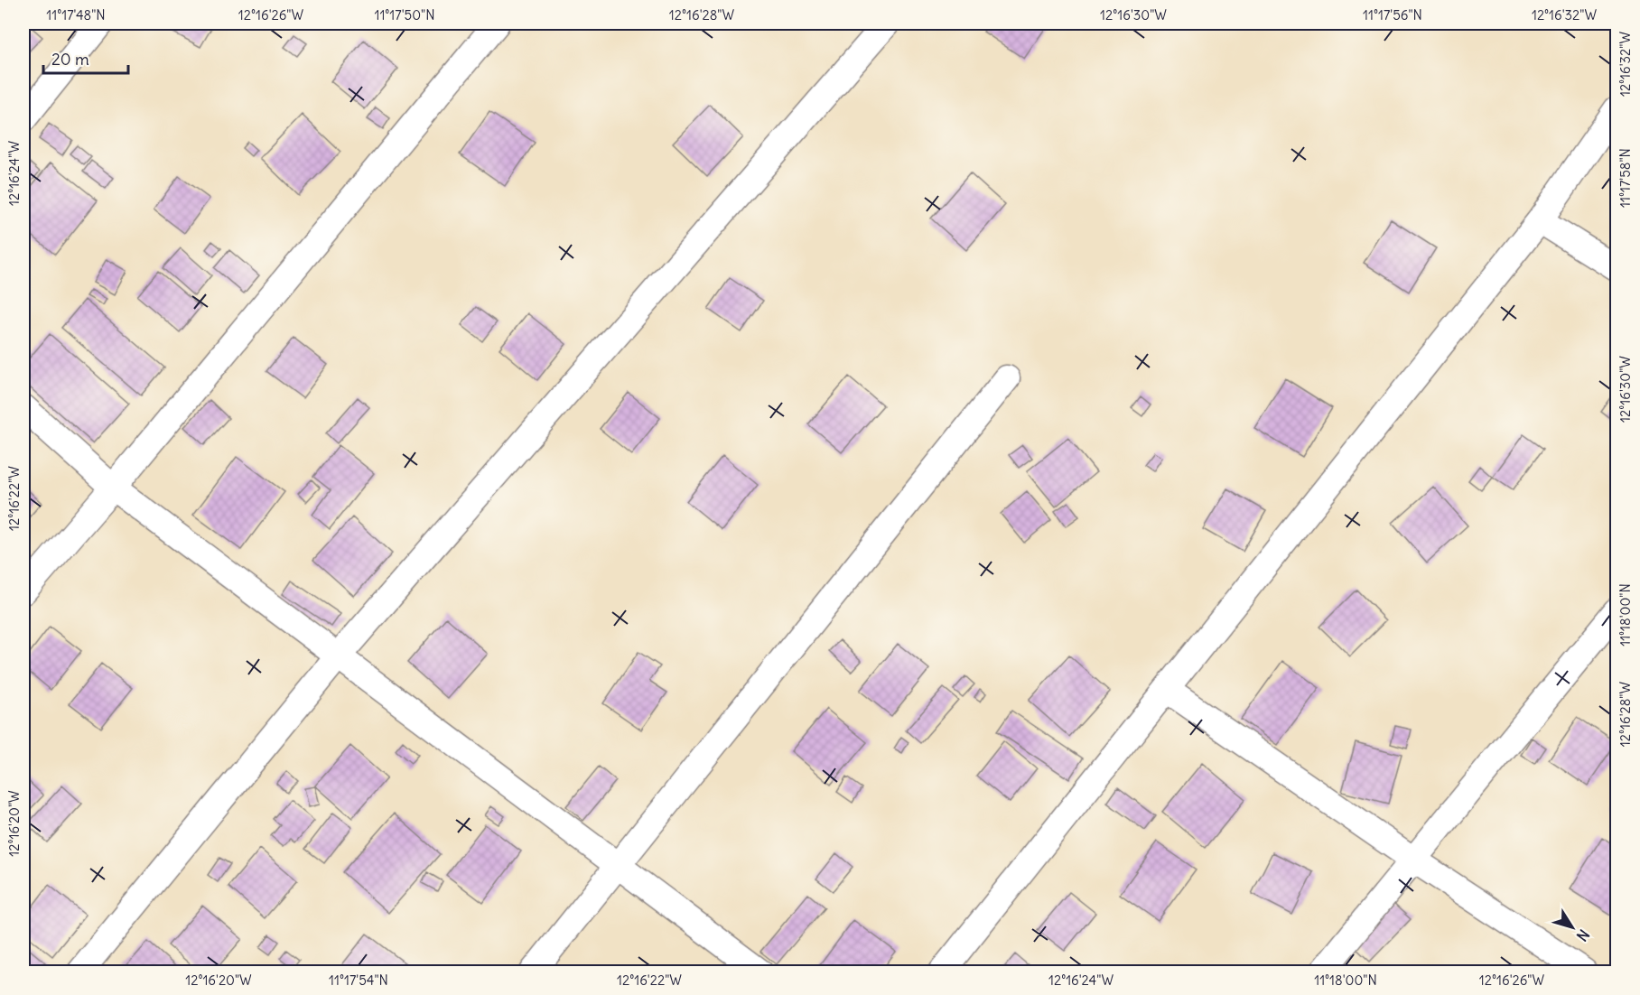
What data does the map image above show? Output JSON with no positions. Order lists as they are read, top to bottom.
{
  "scale_bar": "20 m",
  "north": "bottom right",
  "coordinates": [
    "11°17'48\"N",
    "12°16'26\"W",
    "11°17'50\"N",
    "12°16'28\"W",
    "12°16'30\"W",
    "11°17'56\"N",
    "12°16'32\"W",
    "12°16'24\"W",
    "11°17'58\"N",
    "12°16'22\"W",
    "11°18'00\"N",
    "12°16'20\"W",
    "11°17'54\"N"
  ]
}
